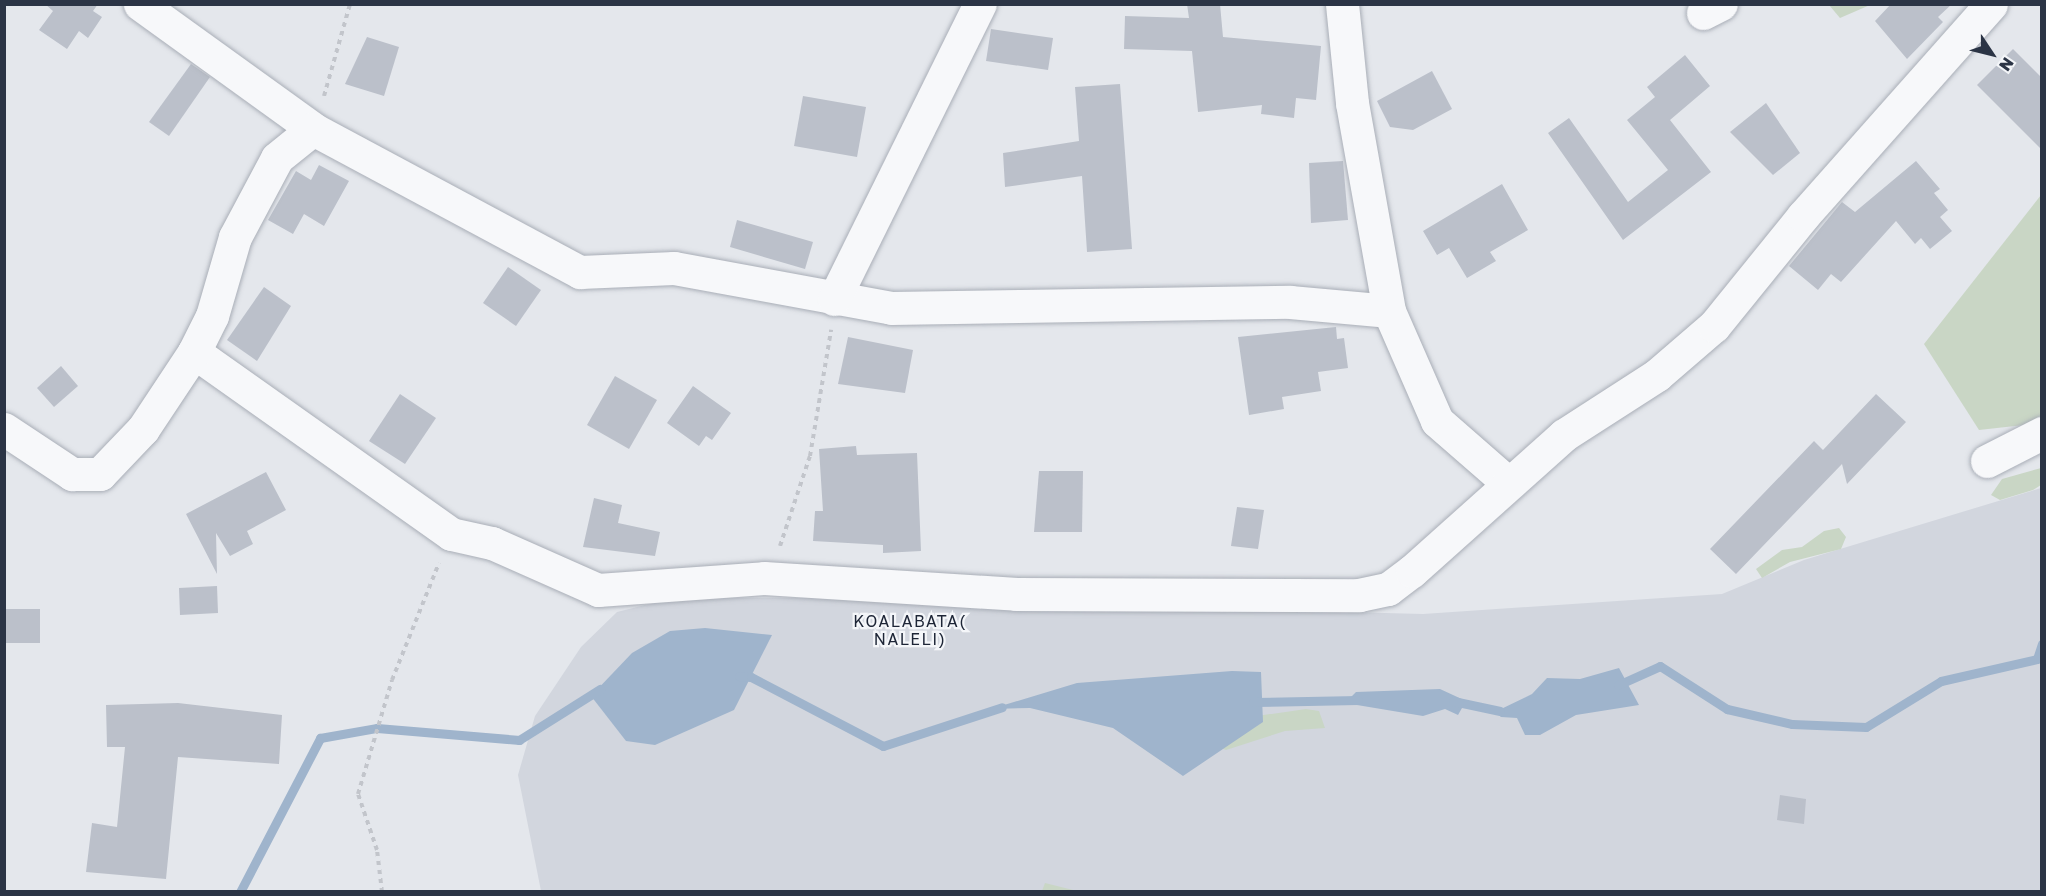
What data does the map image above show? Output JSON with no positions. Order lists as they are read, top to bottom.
{
  "districts": ["KOALABATA( NALELI)"],
  "north": "bottom right"
}
